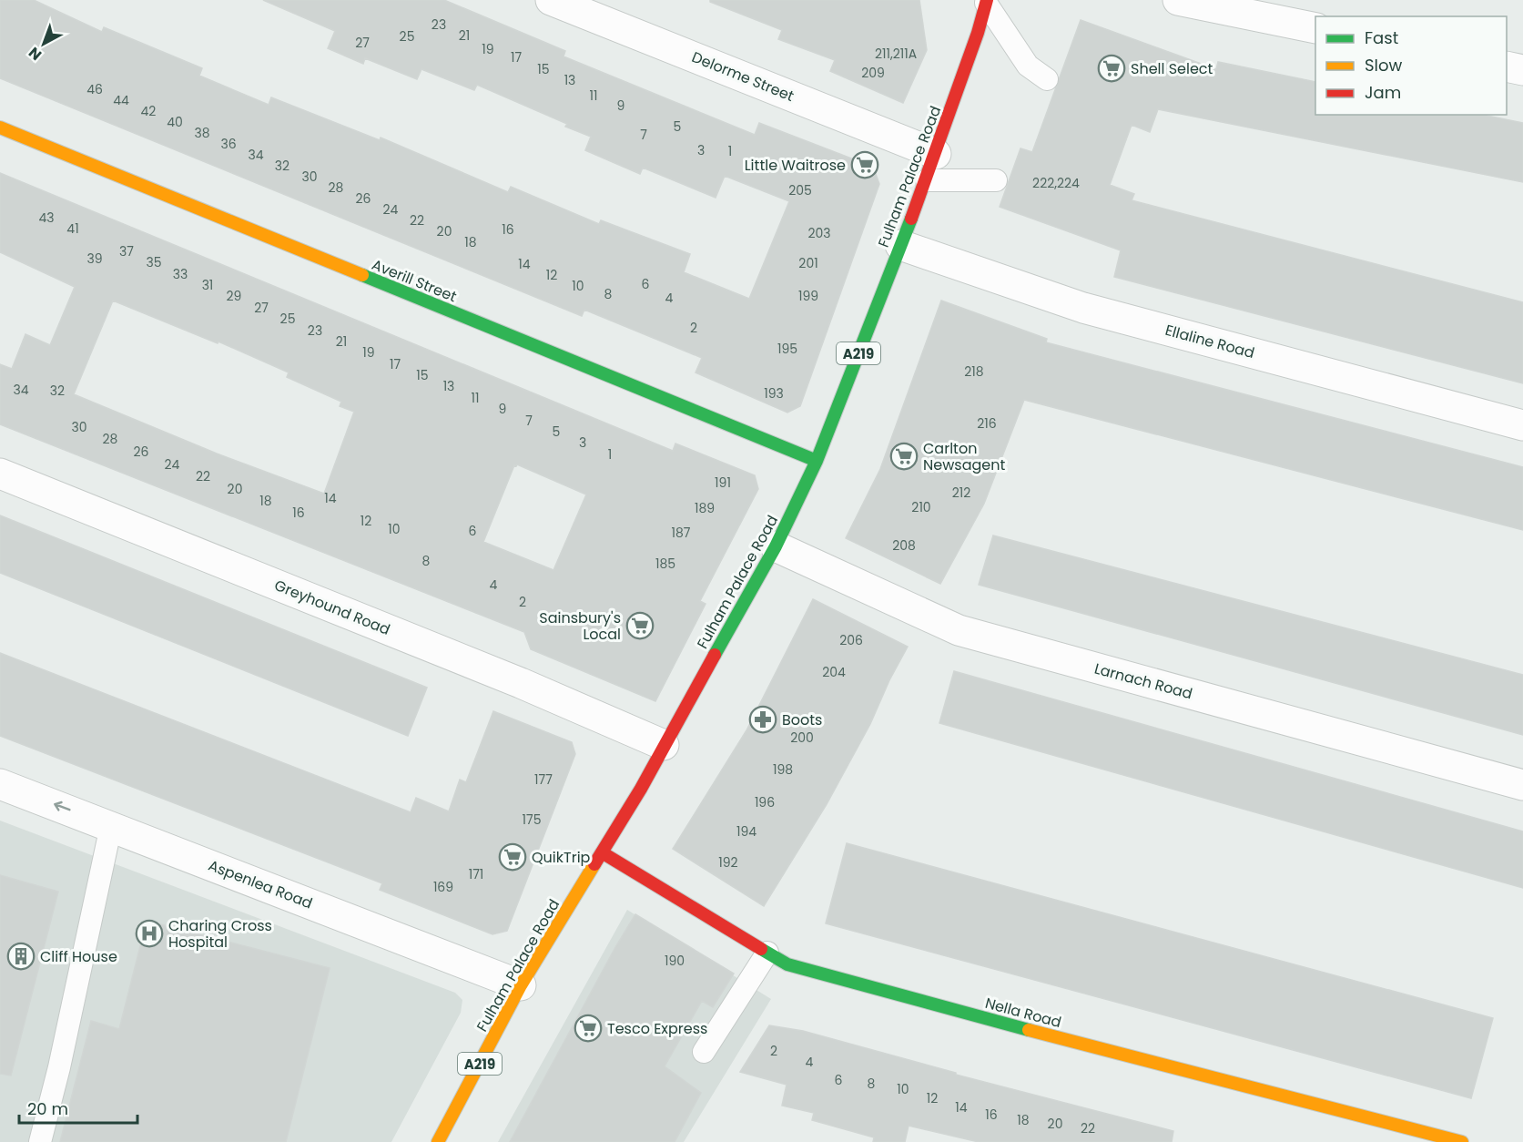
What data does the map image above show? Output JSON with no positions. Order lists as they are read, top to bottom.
{
  "streets": {
    "street": [
      "Delorme Street",
      "Fulham Palace Road",
      "Averill Street",
      "Ellaline Road",
      "A219",
      "Greyhound Road",
      "Larnach Road",
      "Aspenlea Road",
      "Nella Road"
    ]
  },
  "crossings": [
    ["Delorme Street", "Fulham Palace Road"],
    ["Fulham Palace Road", "Averill Street"],
    ["Fulham Palace Road", "Ellaline Road"],
    ["Fulham Palace Road", "Greyhound Road"],
    ["Fulham Palace Road", "Larnach Road"],
    ["Fulham Palace Road", "Aspenlea Road"],
    ["Fulham Palace Road", "Nella Road"]
  ],
  "places": {
    "supermarket": [
      "Shell Select",
      "Little Waitrose",
      "Carlton Newsagent",
      "Sainsbury's Local",
      "QuikTrip",
      "Tesco Express"
    ],
    "pharmacy": ["Boots"],
    "hospital": ["Charing Cross Hospital"],
    "building": ["Cliff House"]
  },
  "house_numbers": [
    "23",
    "21",
    "25",
    "27",
    "19",
    "211,211A",
    "17",
    "15",
    "209",
    "13",
    "46",
    "11",
    "44",
    "9",
    "42",
    "40",
    "5",
    "38",
    "7",
    "36",
    "3",
    "1",
    "34",
    "32",
    "30",
    "222,224",
    "28",
    "205",
    "26",
    "24",
    "43",
    "22",
    "41",
    "16",
    "20",
    "203",
    "18",
    "37",
    "39",
    "35",
    "201",
    "14",
    "33",
    "12",
    "6",
    "31",
    "10",
    "8",
    "29",
    "199",
    "4",
    "27",
    "25",
    "2",
    "23",
    "21",
    "195",
    "19",
    "17",
    "218",
    "15",
    "13",
    "34",
    "32",
    "193",
    "11",
    "9",
    "7",
    "216",
    "30",
    "5",
    "28",
    "3",
    "26",
    "1",
    "24",
    "22",
    "191",
    "20",
    "212",
    "14",
    "18",
    "210",
    "189",
    "16",
    "12",
    "10",
    "6",
    "187",
    "208",
    "8",
    "185",
    "4",
    "2",
    "206",
    "204",
    "200",
    "198",
    "177",
    "196",
    "175",
    "194",
    "192",
    "171",
    "169",
    "190",
    "2",
    "4",
    "6",
    "8",
    "10",
    "12",
    "14",
    "16",
    "18",
    "20",
    "22"
  ],
  "legend": ["Fast", "Slow", "Jam"],
  "scale_bar": "20 m",
  "north": "bottom left"
}
